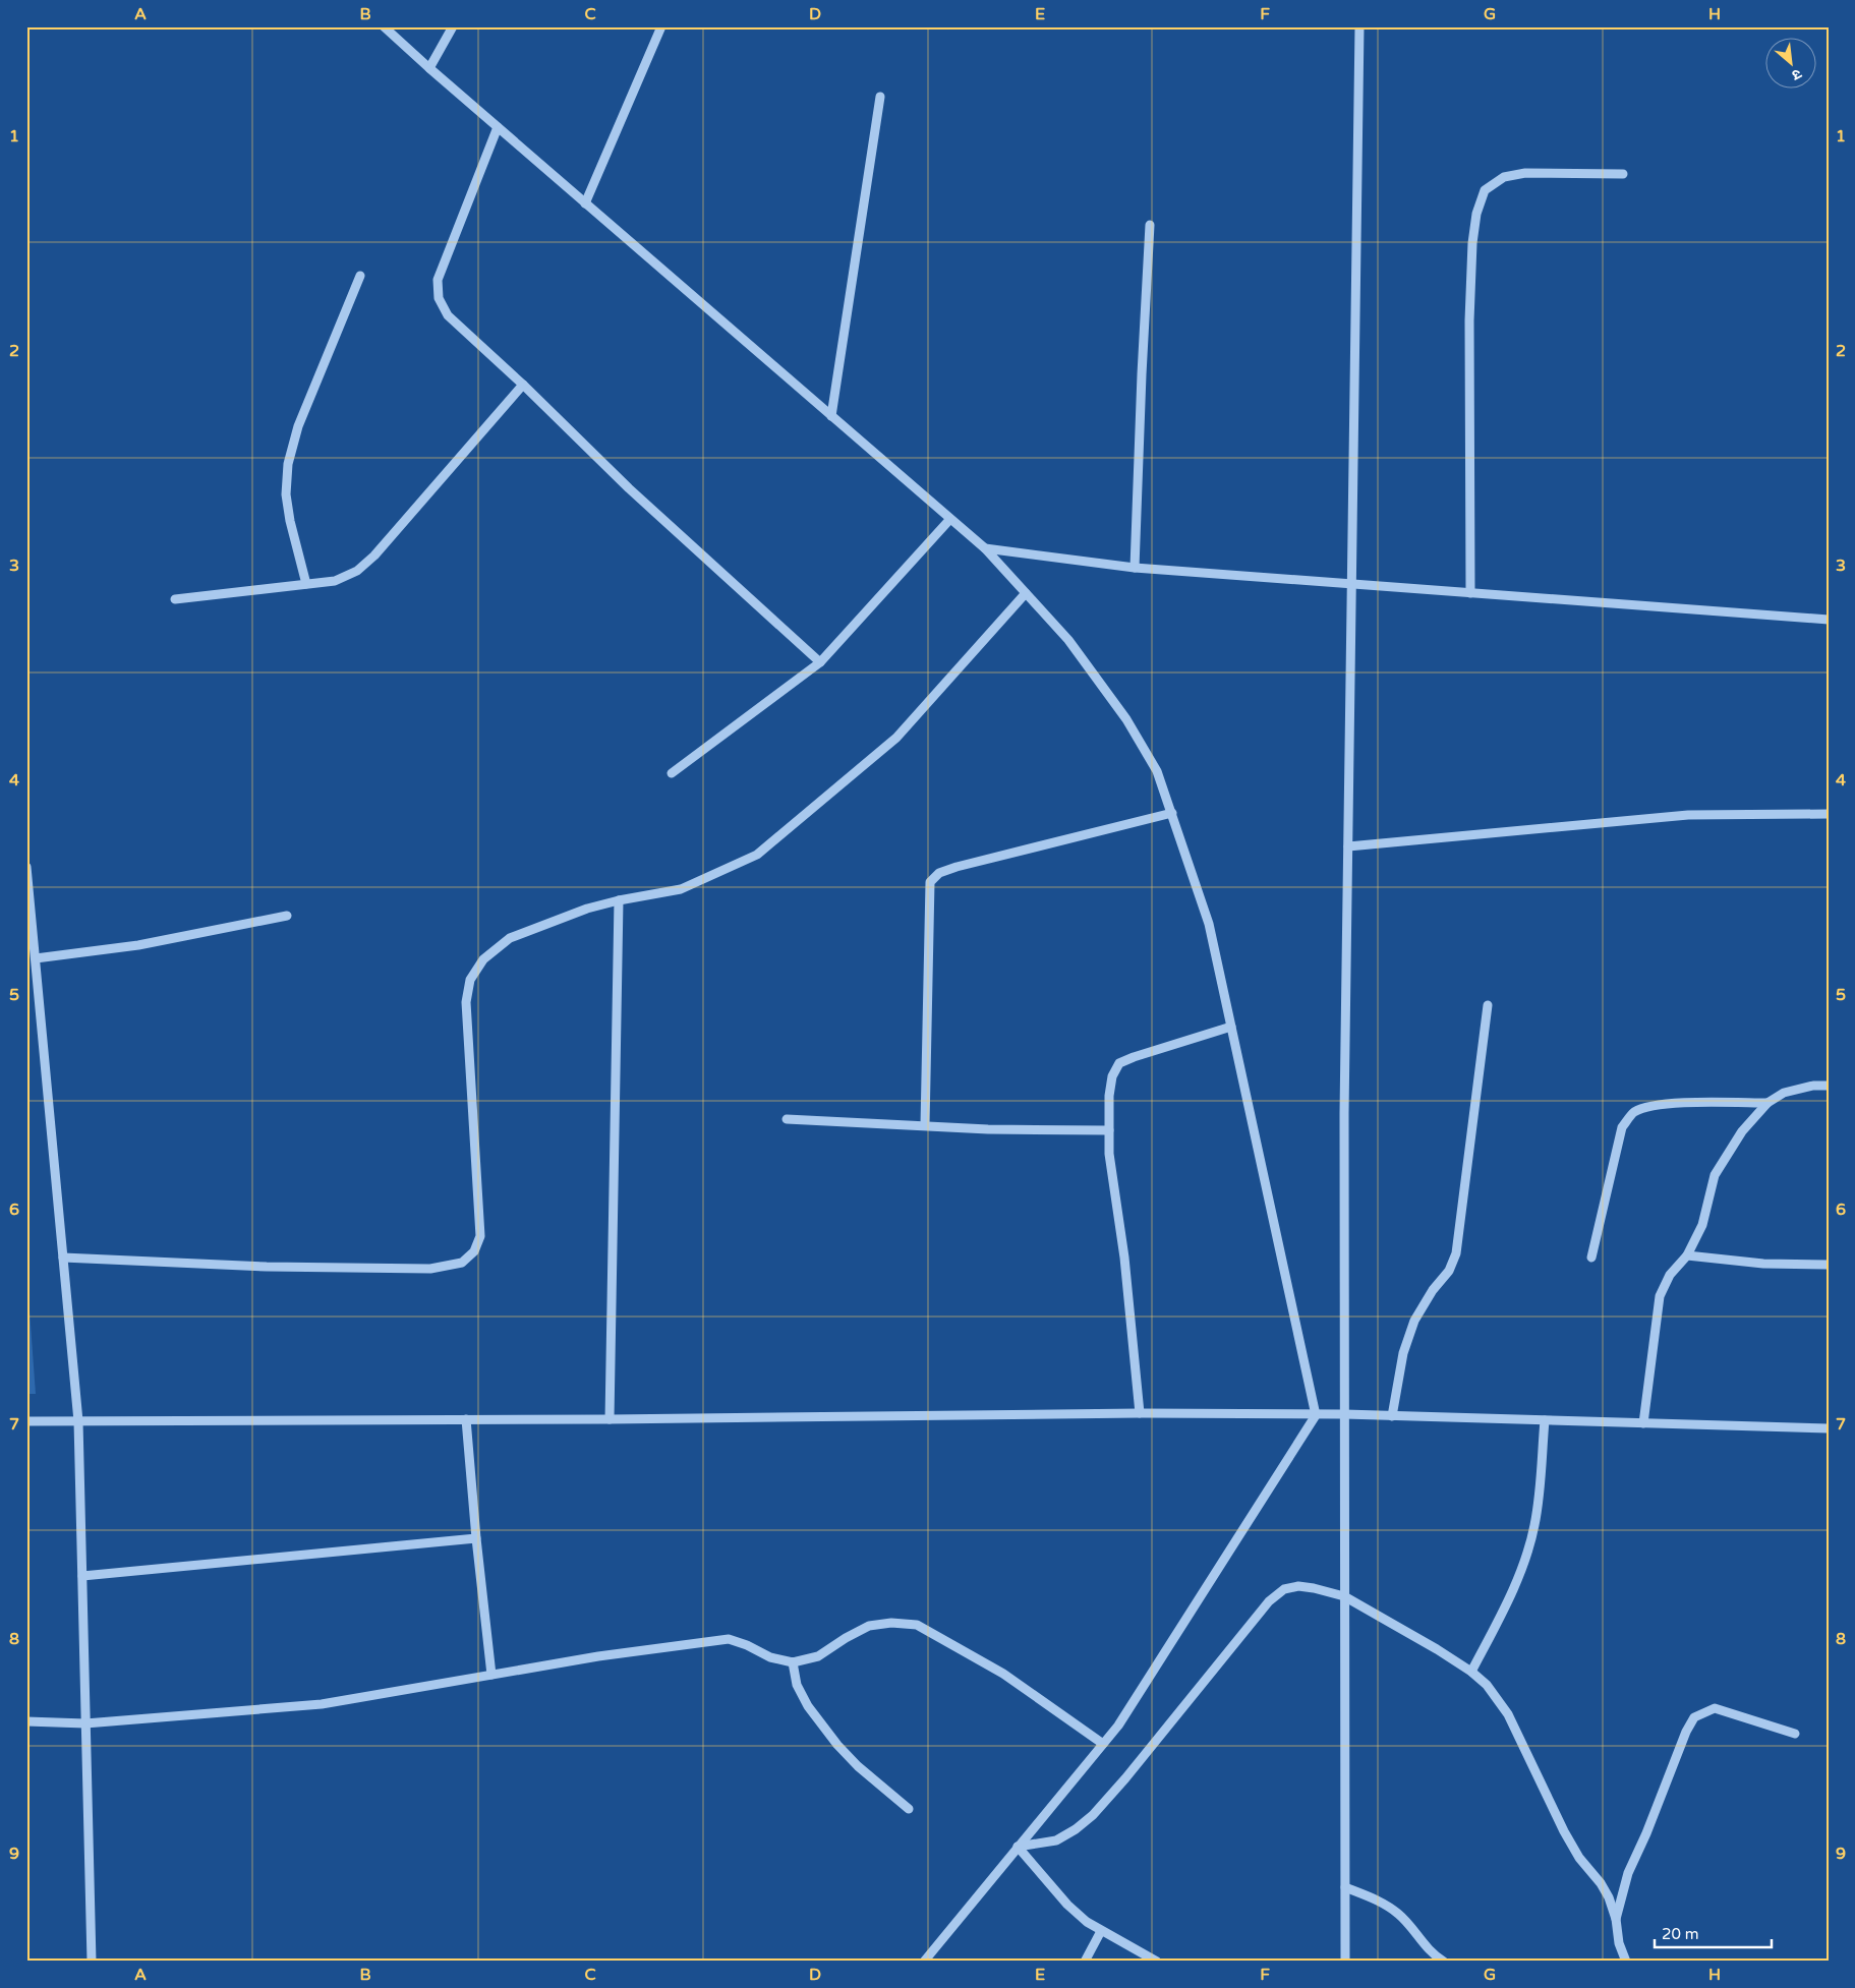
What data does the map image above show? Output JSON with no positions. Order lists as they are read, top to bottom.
{
  "scale_bar": "20 m",
  "north": "bottom right",
  "grid": {
    "columns": [
      "A",
      "B",
      "C",
      "D",
      "E",
      "F",
      "G",
      "H"
    ],
    "rows": [
      "1",
      "2",
      "3",
      "4",
      "5",
      "6",
      "7",
      "8",
      "9"
    ]
  }
}
